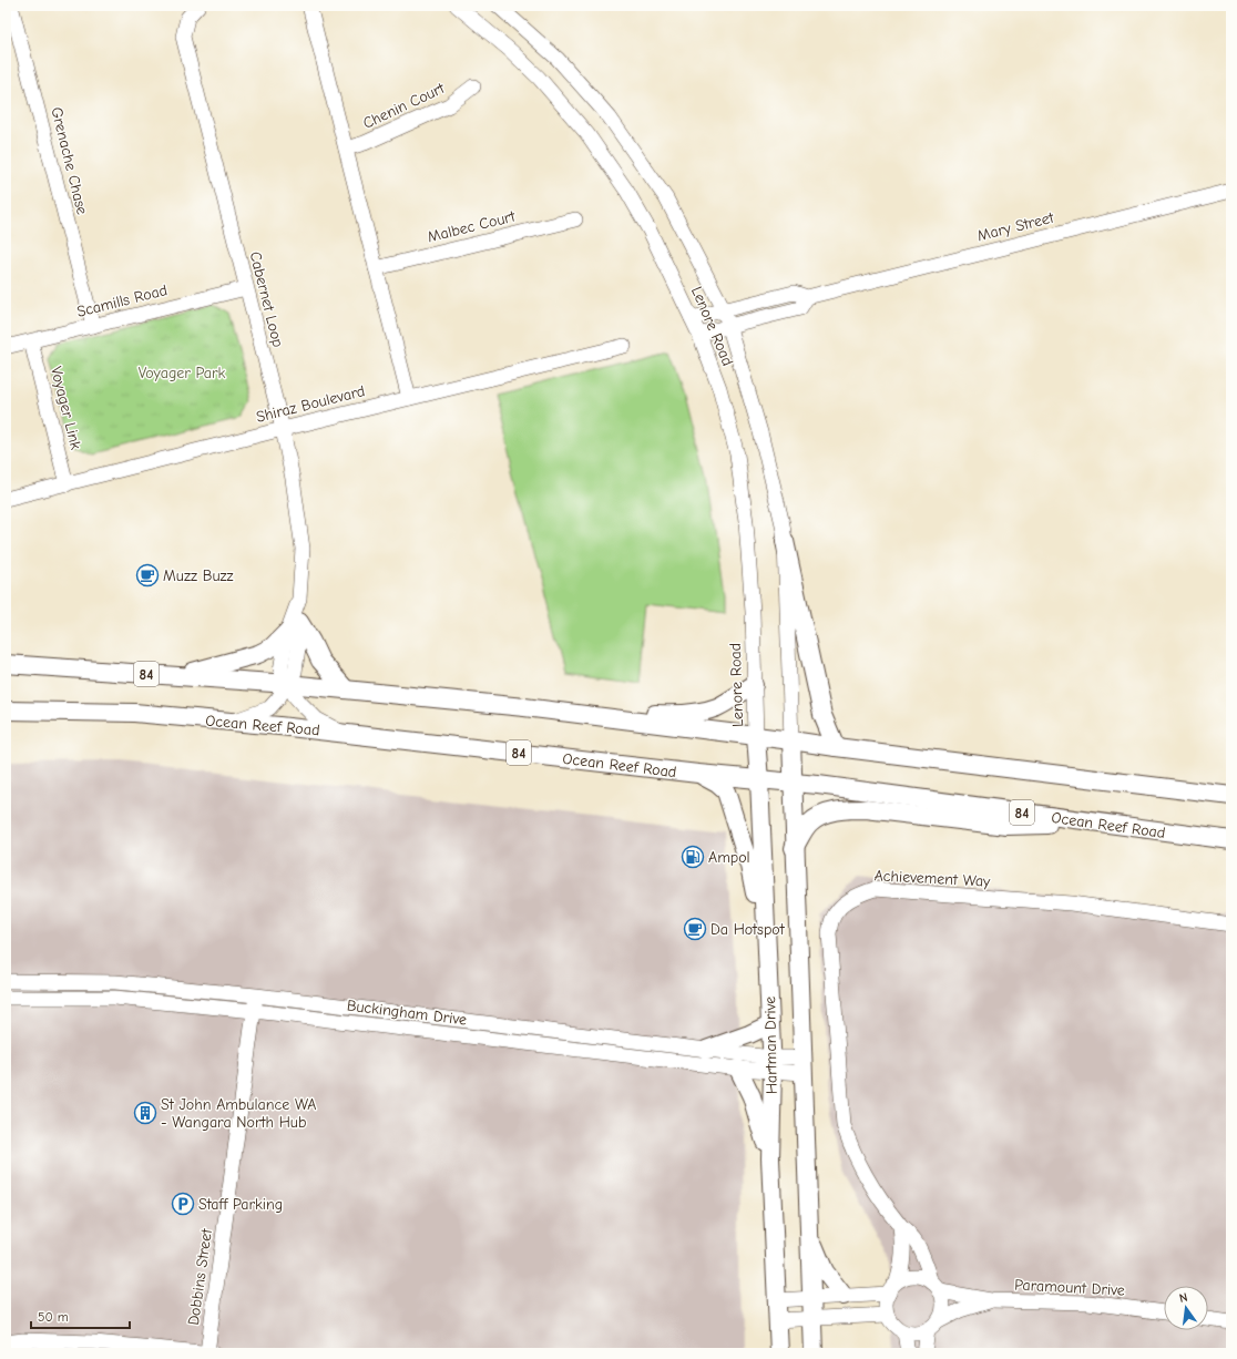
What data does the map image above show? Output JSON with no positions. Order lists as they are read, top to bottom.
{
  "streets": {
    "main road": ["84", "Ocean Reef Road", "Hartman Drive"],
    "street": [
      "Chenin Court",
      "Grenache Chase",
      "Malbec Court",
      "Mary Street",
      "Cabernet Loop",
      "Scamills Road",
      "Lenore Road",
      "Shiraz Boulevard",
      "Voyager Link",
      "Achievement Way",
      "Buckingham Drive",
      "Dobbins Street",
      "Paramount Drive"
    ]
  },
  "crossings": [
    ["Grenache Chase", "Scamills Road"],
    ["Mary Street", "Lenore Road"],
    ["Cabernet Loop", "Scamills Road"],
    ["Cabernet Loop", "Shiraz Boulevard"],
    ["Cabernet Loop", "84"],
    ["Cabernet Loop", "Ocean Reef Road"],
    ["Scamills Road", "Voyager Link"],
    ["Lenore Road", "84"],
    ["Lenore Road", "Hartman Drive"],
    ["Shiraz Boulevard", "Voyager Link"],
    ["84", "Hartman Drive"],
    ["Ocean Reef Road", "Hartman Drive"],
    ["Achievement Way", "Paramount Drive"],
    ["Buckingham Drive", "Hartman Drive"],
    ["Buckingham Drive", "Dobbins Street"]
  ],
  "parks": ["Voyager Park"],
  "places": {
    "cafe": ["Muzz Buzz", "Da Hotspot"],
    "fuel station": ["Ampol"],
    "building": ["St John Ambulance WA - Wangara North Hub"],
    "parking": ["Staff Parking"]
  },
  "scale_bar": "50 m",
  "north": "top"
}
